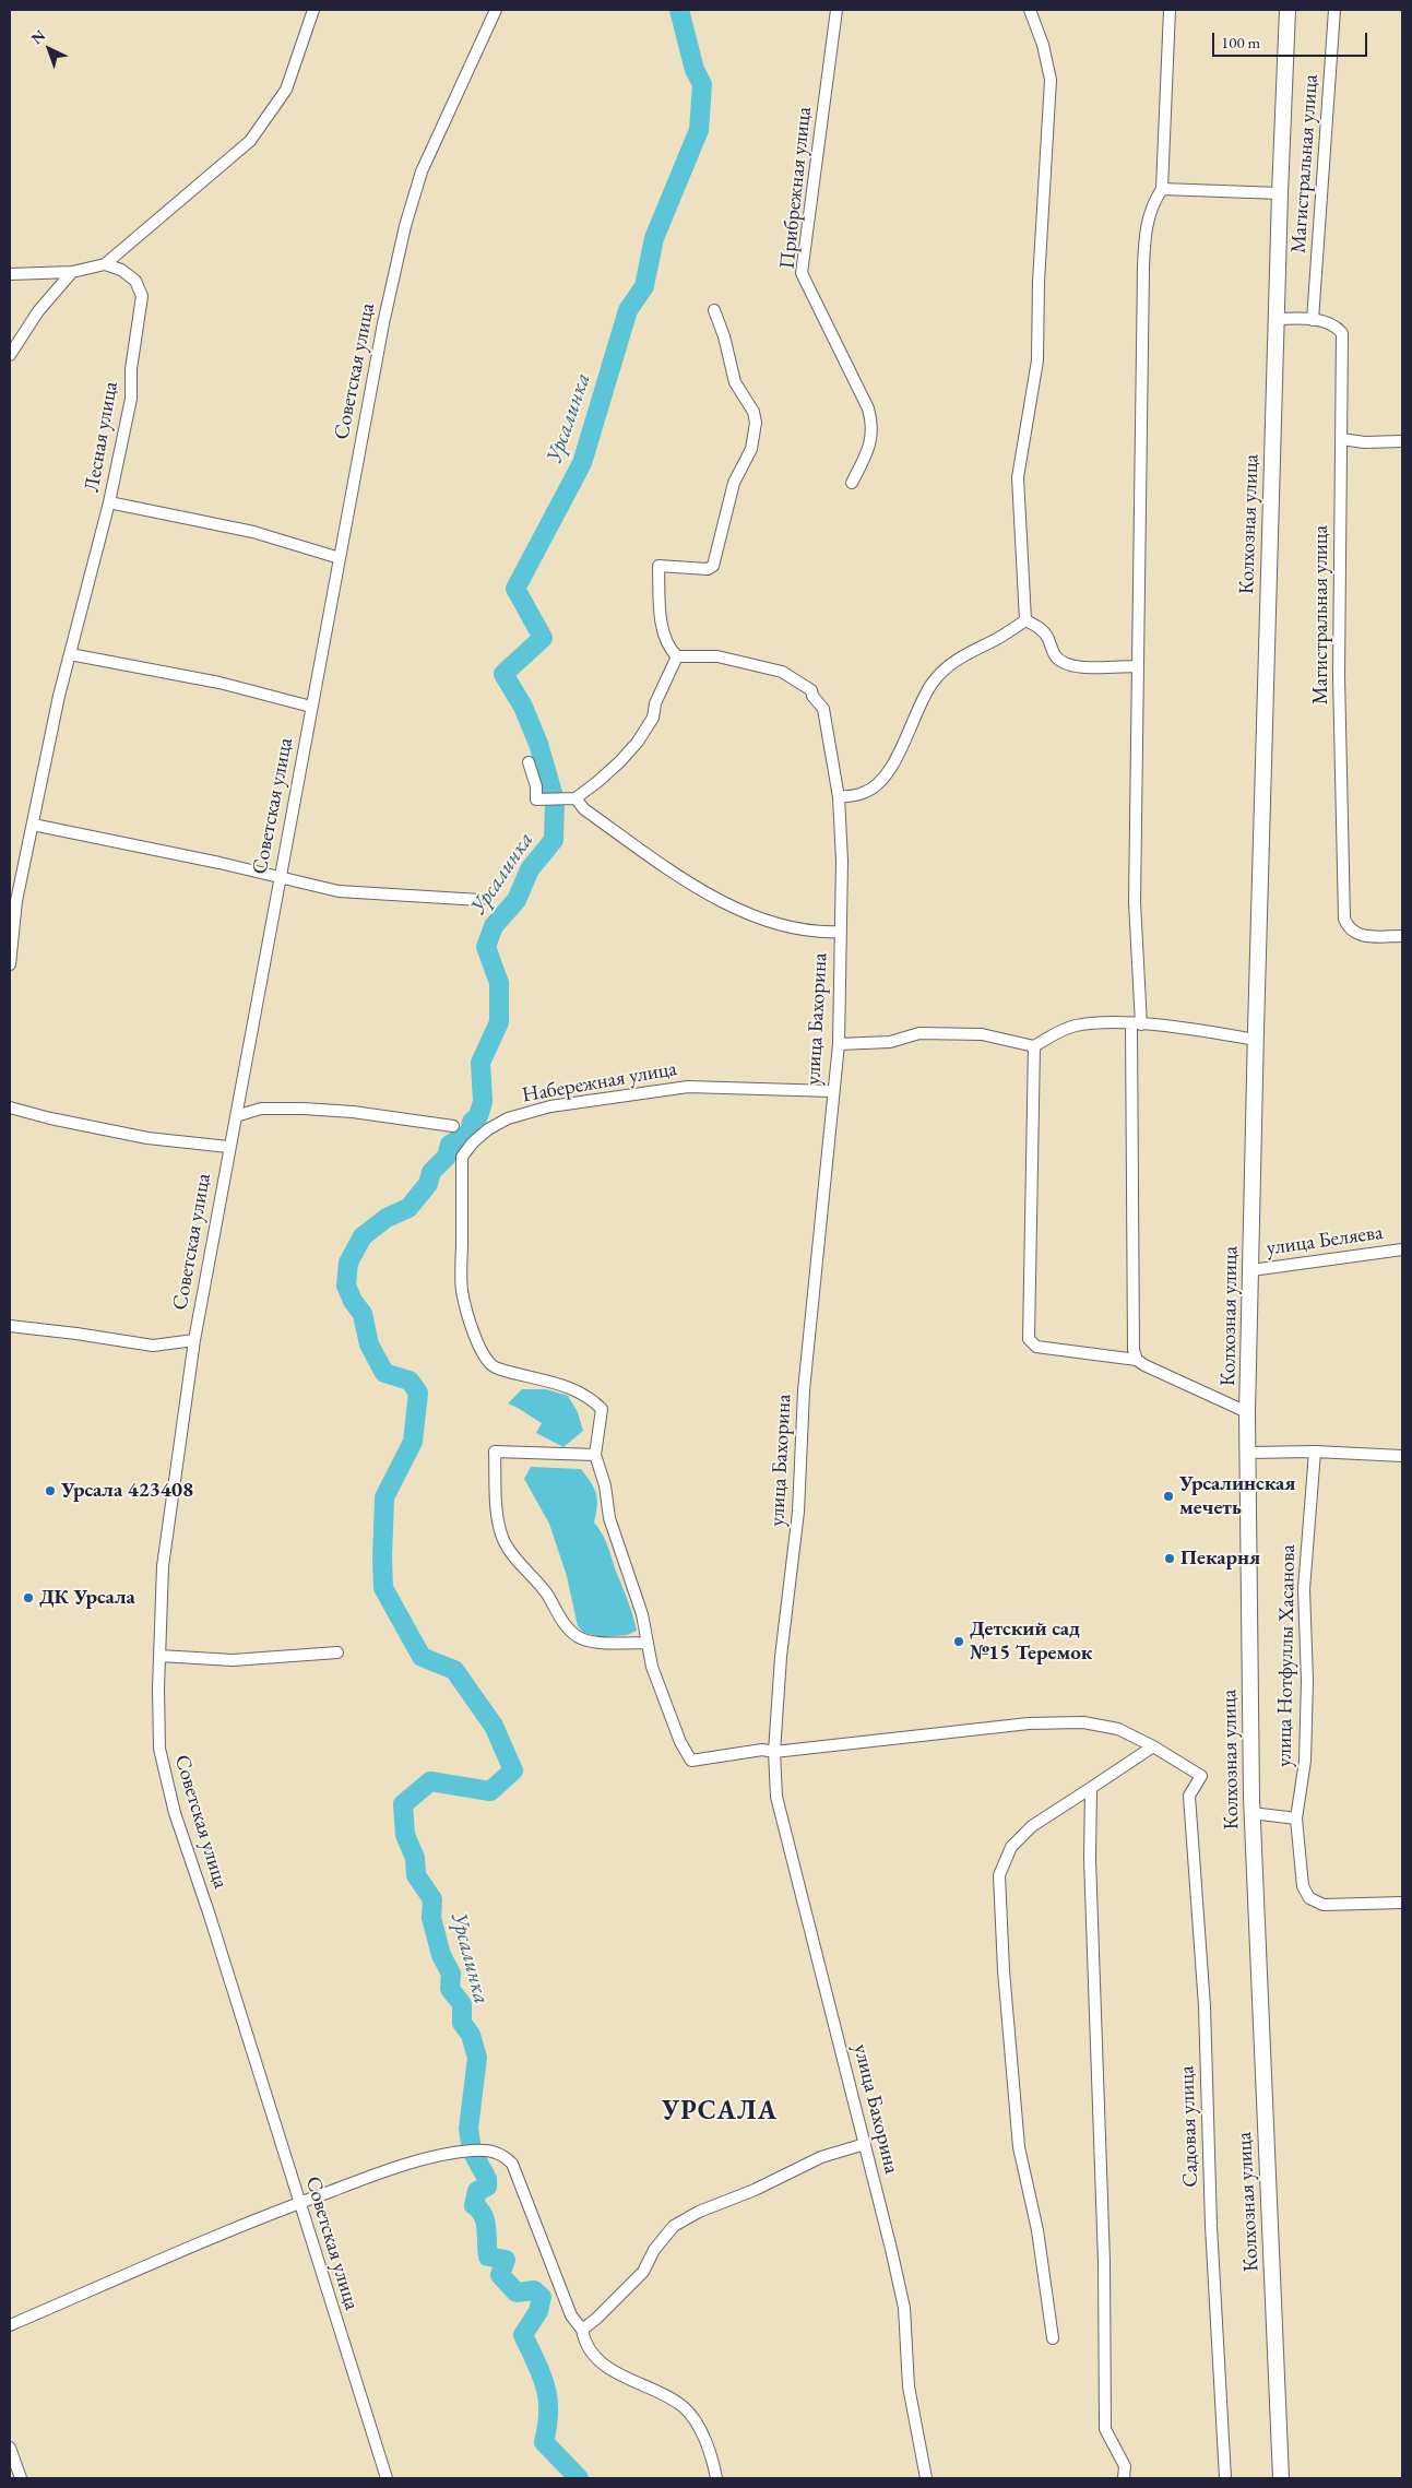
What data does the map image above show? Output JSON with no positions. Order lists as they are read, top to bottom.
{
  "streets": {
    "main road": ["Колхозная улица"],
    "street": [
      "Магистральная улица",
      "Прибрежная улица",
      "Советская улица",
      "Лесная улица",
      "улица Бахорина",
      "Набережная улица",
      "улица Беляева",
      "улица Нотфуллы Хасанова",
      "Садовая улица"
    ]
  },
  "crossings": [
    ["Магистральная улица", "Колхозная улица"],
    ["Колхозная улица", "улица Беляева"],
    ["улица Бахорина", "Набережная улица"]
  ],
  "districts": ["УРСАЛА"],
  "water": ["Урсалинка"],
  "places": [
    "Урсала 423408",
    "Урсалинская мечеть",
    "Пекарня",
    "ДК Урсала",
    "Детский сад №15 Теремок"
  ],
  "scale_bar": "100 m",
  "north": "top left"
}
